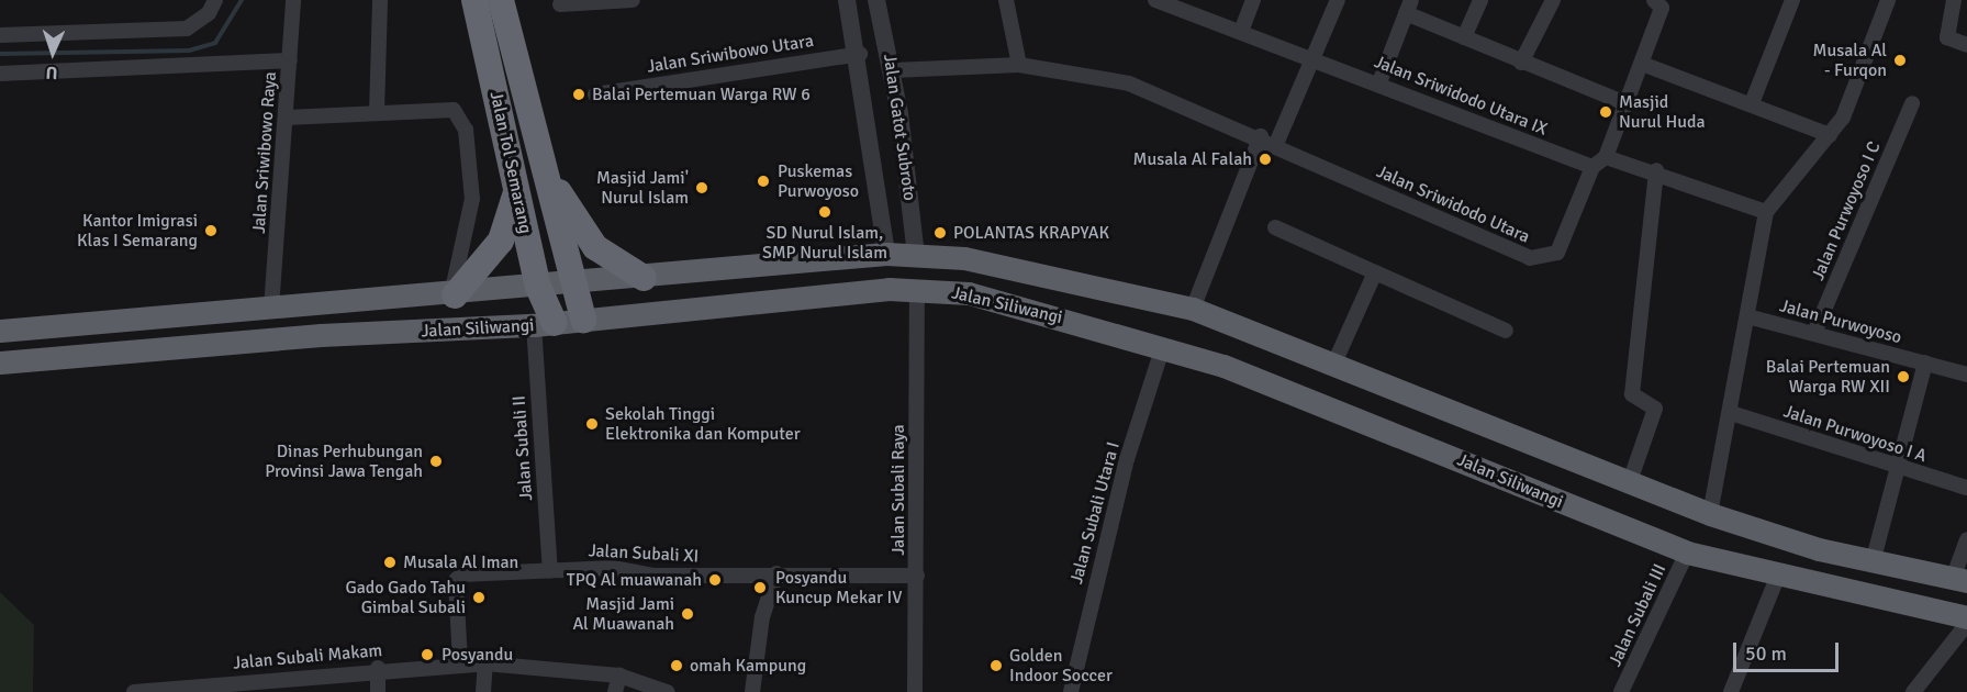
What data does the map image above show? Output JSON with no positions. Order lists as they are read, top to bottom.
{
  "streets": {
    "highway": ["Jalan Tol Semarang", "Jalan Siliwangi"],
    "street": [
      "Jalan Sriwibowo Utara",
      "Jalan Sriwidodo Utara IX",
      "Jalan Gatot Subroto",
      "Jalan Sriwibowo Raya",
      "Jalan Sriwidodo Utara",
      "Jalan Purwoyoso I C",
      "Jalan Purwoyoso",
      "Jalan Purwoyoso I A",
      "Jalan Subali II",
      "Jalan Subali Raya",
      "Jalan Subali Utara I",
      "Jalan Subali XI",
      "Jalan Subali III",
      "Jalan Subali Makam"
    ]
  },
  "crossings": [
    ["Jalan Sriwibowo Utara", "Jalan Gatot Subroto"],
    ["Jalan Sriwidodo Utara IX", "Jalan Sriwidodo Utara"],
    ["Jalan Gatot Subroto", "Jalan Sriwidodo Utara"],
    ["Jalan Gatot Subroto", "Jalan Siliwangi"],
    ["Jalan Sriwibowo Raya", "Jalan Siliwangi"],
    ["Jalan Tol Semarang", "Jalan Siliwangi"],
    ["Jalan Tol Semarang", "Jalan Subali II"],
    ["Jalan Purwoyoso I C", "Jalan Purwoyoso"],
    ["Jalan Siliwangi", "Jalan Subali II"],
    ["Jalan Siliwangi", "Jalan Subali Raya"],
    ["Jalan Siliwangi", "Jalan Subali Utara I"],
    ["Jalan Siliwangi", "Jalan Subali III"],
    ["Jalan Subali II", "Jalan Subali XI"],
    ["Jalan Subali Raya", "Jalan Subali XI"],
    ["Jalan Subali XI", "Jalan Subali Makam"]
  ],
  "places": [
    "Musala Al - Furqon",
    "Balai Pertemuan Warga RW 6",
    "Masjid Nurul Huda",
    "Musala Al Falah",
    "Puskemas Purwoyoso",
    "Masjid Jami' Nurul Islam",
    "SD Nurul Islam, SMP Nurul Islam",
    "Kantor Imigrasi Klas I Semarang",
    "POLANTAS KRAPYAK",
    "Balai Pertemuan Warga RW XII",
    "Sekolah Tinggi Elektronika dan Komputer",
    "Dinas Perhubungan Provinsi Jawa Tengah",
    "Musala Al Iman",
    "TPQ Al muawanah",
    "Posyandu Kuncup Mekar IV",
    "Gado Gado Tahu Gimbal Subali",
    "Masjid Jami Al Muawanah",
    "Posyandu",
    "omah Kampung",
    "Golden Indoor Soccer"
  ],
  "scale_bar": "50 m",
  "north": "bottom"
}
